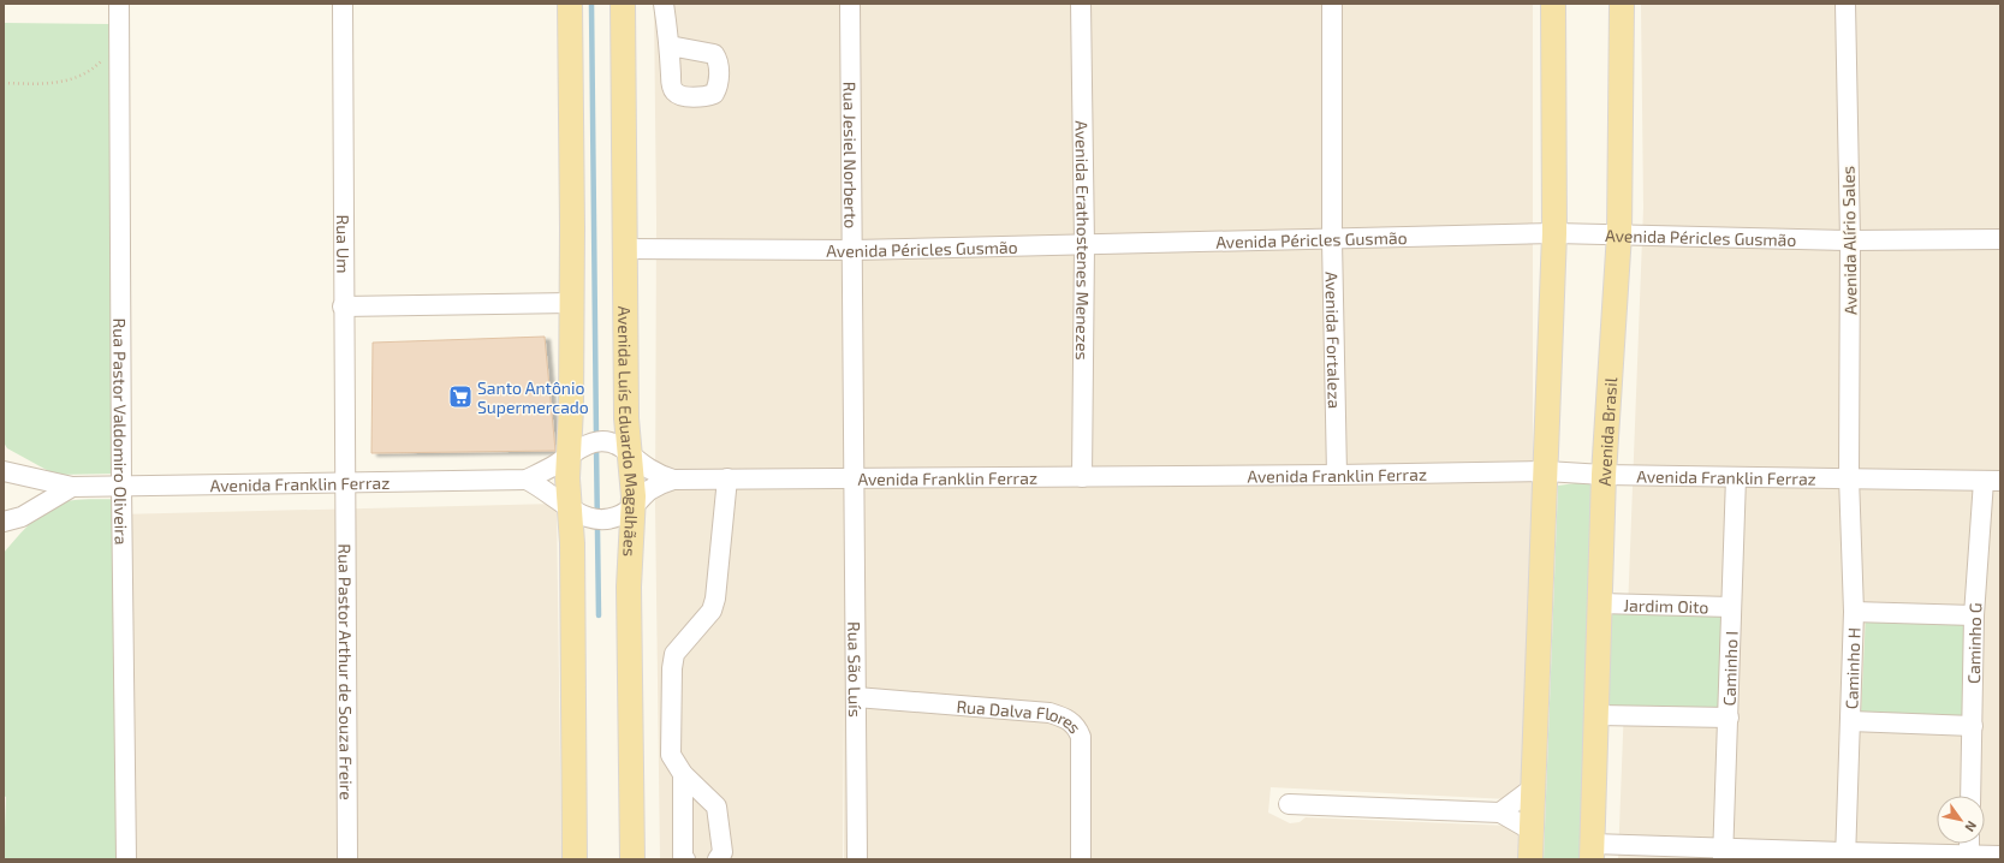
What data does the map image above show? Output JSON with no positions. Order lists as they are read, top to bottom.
{
  "streets": {
    "main road": ["Avenida Luís Eduardo Magalhães", "Avenida Brasil"],
    "street": [
      "Rua Jesiel Norberto",
      "Avenida Péricles Gusmão",
      "Avenida Erathostenes Menezes",
      "Avenida Alírio Sales",
      "Rua Um",
      "Avenida Fortaleza",
      "Rua Pastor Valdomiro Oliveira",
      "Avenida Franklin Ferraz",
      "Jardim Oito",
      "Caminho G",
      "Caminho I",
      "Caminho H",
      "Rua São Luís",
      "Rua Pastor Arthur de Souza Freire",
      "Rua Dalva Flores"
    ]
  },
  "crossings": [
    ["Rua Jesiel Norberto", "Avenida Péricles Gusmão"],
    ["Rua Jesiel Norberto", "Avenida Franklin Ferraz"],
    ["Rua Jesiel Norberto", "Rua São Luís"],
    ["Avenida Péricles Gusmão", "Avenida Erathostenes Menezes"],
    ["Avenida Péricles Gusmão", "Avenida Alírio Sales"],
    ["Avenida Péricles Gusmão", "Avenida Fortaleza"],
    ["Avenida Péricles Gusmão", "Avenida Luís Eduardo Magalhães"],
    ["Avenida Péricles Gusmão", "Avenida Brasil"],
    ["Avenida Erathostenes Menezes", "Avenida Franklin Ferraz"],
    ["Avenida Alírio Sales", "Avenida Franklin Ferraz"],
    ["Avenida Alírio Sales", "Caminho H"],
    ["Rua Um", "Avenida Franklin Ferraz"],
    ["Rua Um", "Rua Pastor Arthur de Souza Freire"],
    ["Avenida Fortaleza", "Avenida Franklin Ferraz"],
    ["Rua Pastor Valdomiro Oliveira", "Avenida Franklin Ferraz"],
    ["Avenida Brasil", "Avenida Franklin Ferraz"],
    ["Avenida Brasil", "Jardim Oito"],
    ["Avenida Franklin Ferraz", "Caminho G"],
    ["Avenida Franklin Ferraz", "Caminho I"],
    ["Avenida Franklin Ferraz", "Caminho H"],
    ["Avenida Franklin Ferraz", "Rua São Luís"],
    ["Avenida Franklin Ferraz", "Rua Pastor Arthur de Souza Freire"],
    ["Jardim Oito", "Caminho I"],
    ["Rua São Luís", "Rua Dalva Flores"]
  ],
  "places": {
    "supermarket": ["Santo Antônio Supermercado"]
  },
  "north": "bottom right"
}
